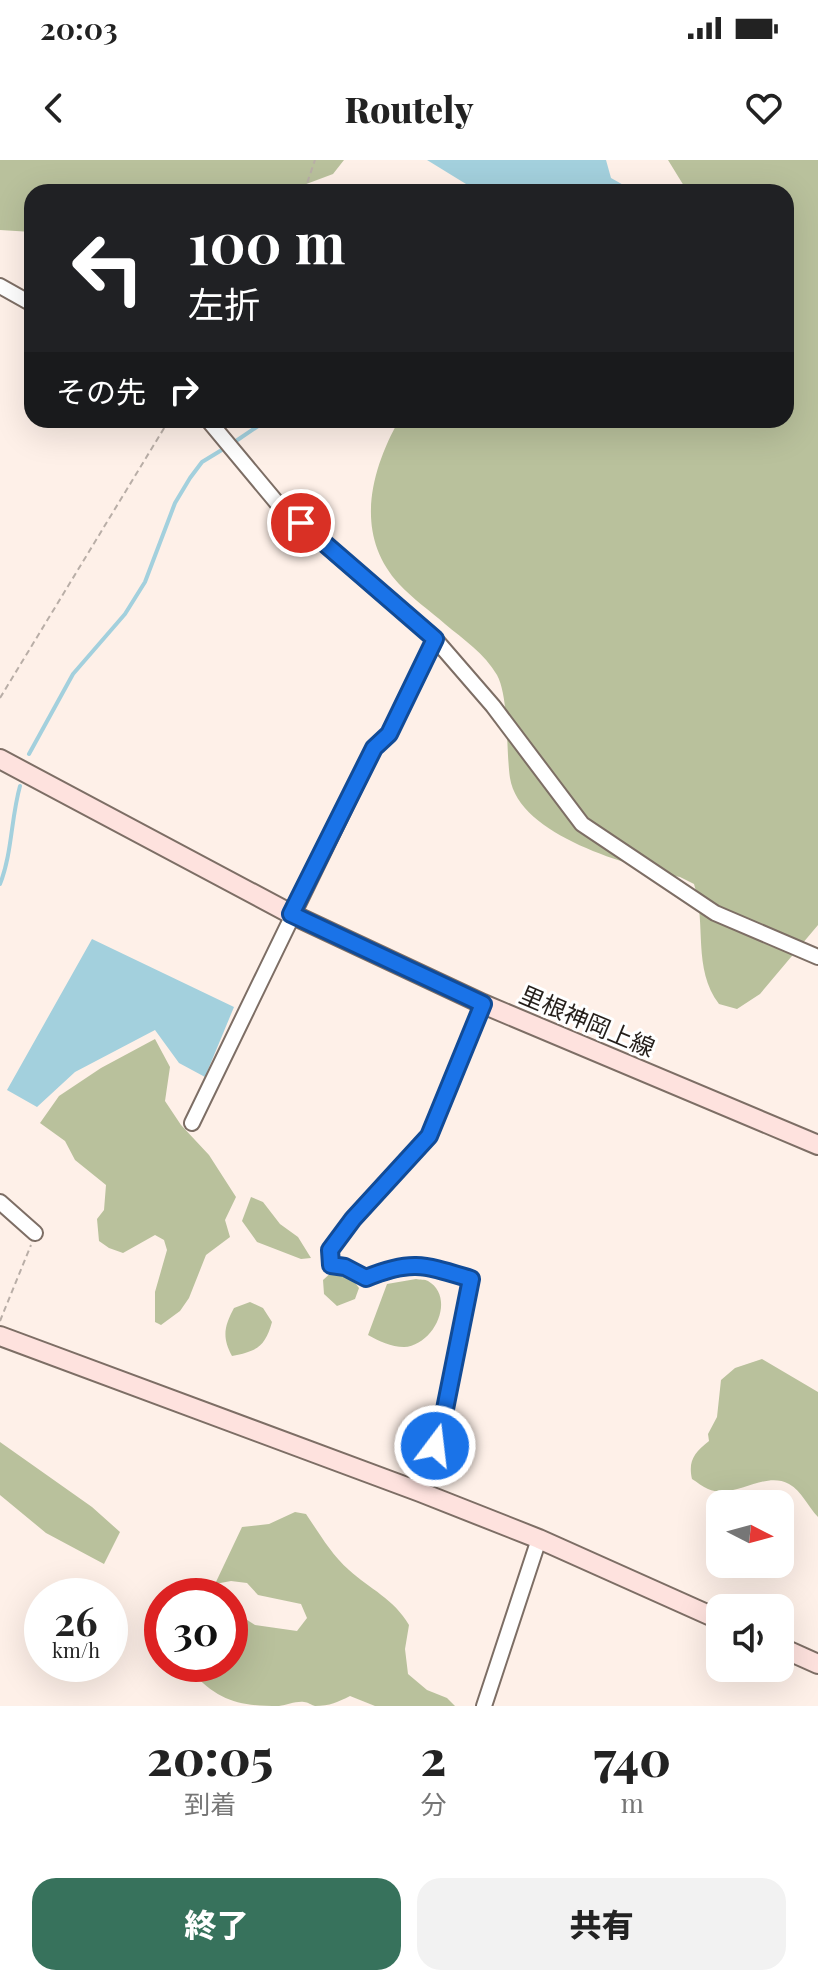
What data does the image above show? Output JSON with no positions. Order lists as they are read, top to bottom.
{
  "streets": {
    "main road": ["里根神岡上線"]
  },
  "north": "right",
  "page": {
    "status": "20:03",
    "header": "Routely",
    "turn": ["100 m", "左折"],
    "then": "その先",
    "speed": "26 km/h",
    "limit": "30",
    "eta": [
      "20:05",
      "到着",
      "2",
      "分",
      "740",
      "m"
    ],
    "buttons": ["終了", "共有"]
  }
}
